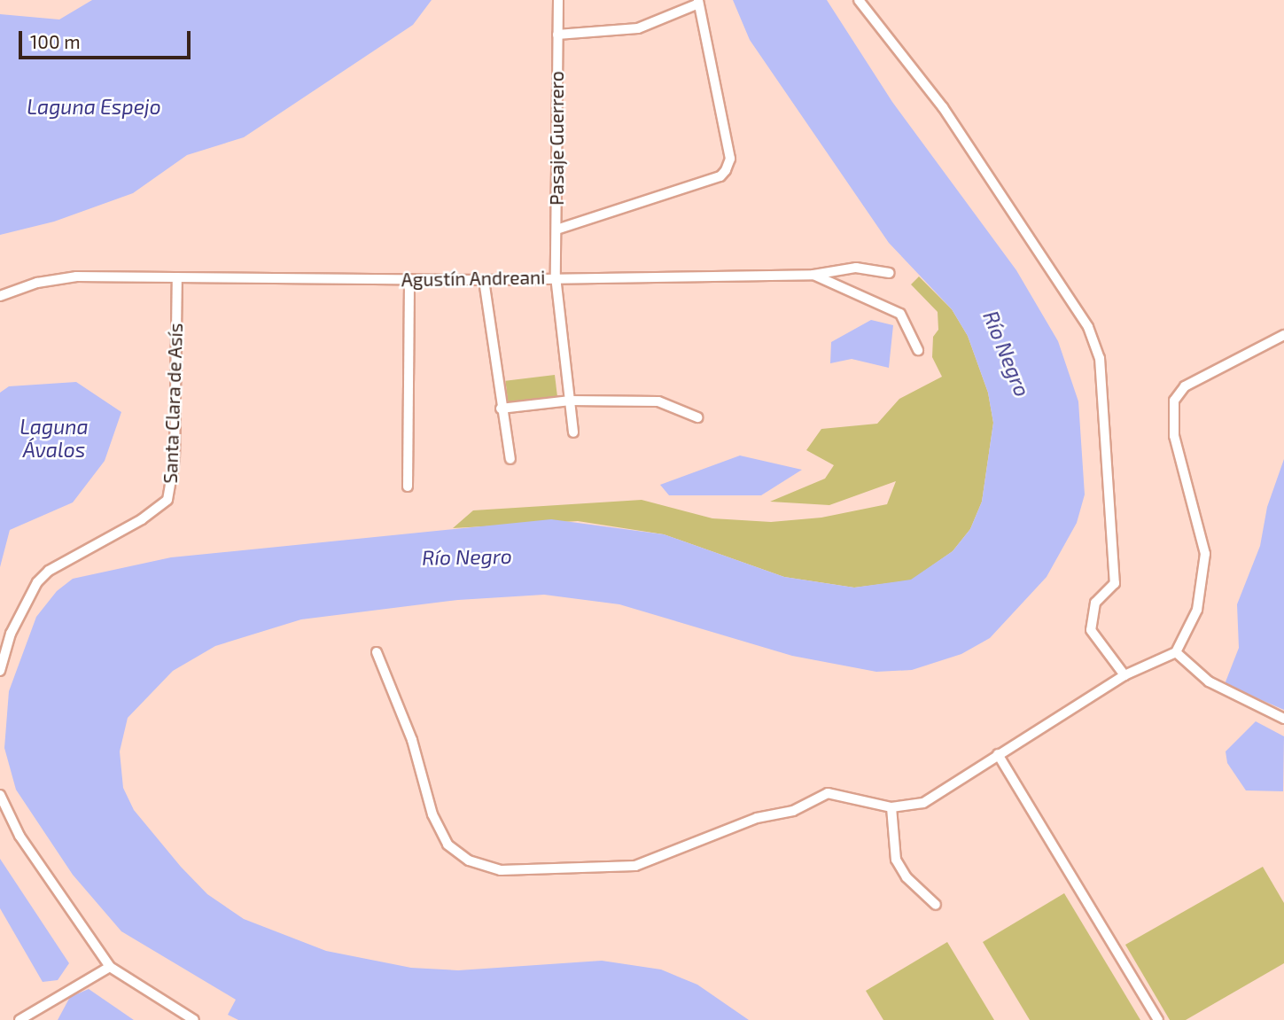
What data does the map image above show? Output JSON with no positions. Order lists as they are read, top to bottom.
{
  "streets": {
    "street": ["Pasaje Guerrero", "Agustín Andreani", "Santa Clara de Asís"]
  },
  "crossings": [
    ["Pasaje Guerrero", "Agustín Andreani"],
    ["Agustín Andreani", "Santa Clara de Asís"]
  ],
  "water": ["Laguna Espejo", "Río Negro", "Laguna Ávalos"],
  "scale_bar": "100 m"
}
